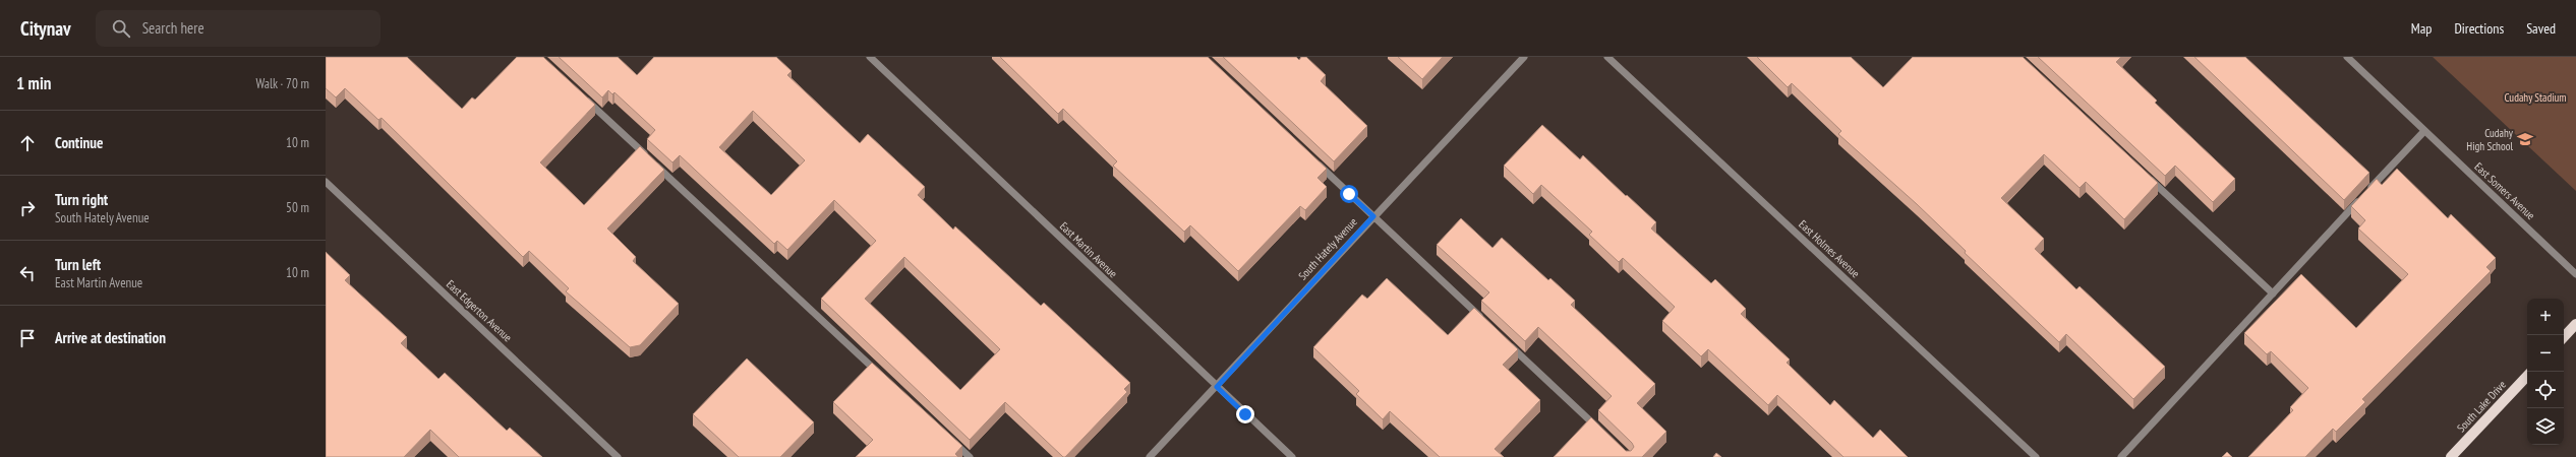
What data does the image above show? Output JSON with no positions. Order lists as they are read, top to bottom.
{
  "streets": {
    "main road": ["South Lake Drive"],
    "street": [
      "East Somers Avenue",
      "South Hately Avenue",
      "East Holmes Avenue",
      "East Martin Avenue",
      "East Edgerton Avenue"
    ]
  },
  "crossings": [
    ["South Hately Avenue", "East Martin Avenue"]
  ],
  "parks": ["Cudahy Stadium"],
  "places": {
    "school or university": ["Cudahy High School"]
  },
  "page": {
    "header": "Citynav",
    "search": "Search here",
    "nav": ["Map", "Directions", "Saved"],
    "heading": ["1 min", "Walk · 70 m"],
    "list": [
      ["Continue", "10 m"],
      ["Turn right", "South Hately Avenue", "50 m"],
      ["Turn left", "East Martin Avenue", "10 m"],
      "Arrive at destination"
    ],
    "map_buttons": ["+", "−"]
  }
}
